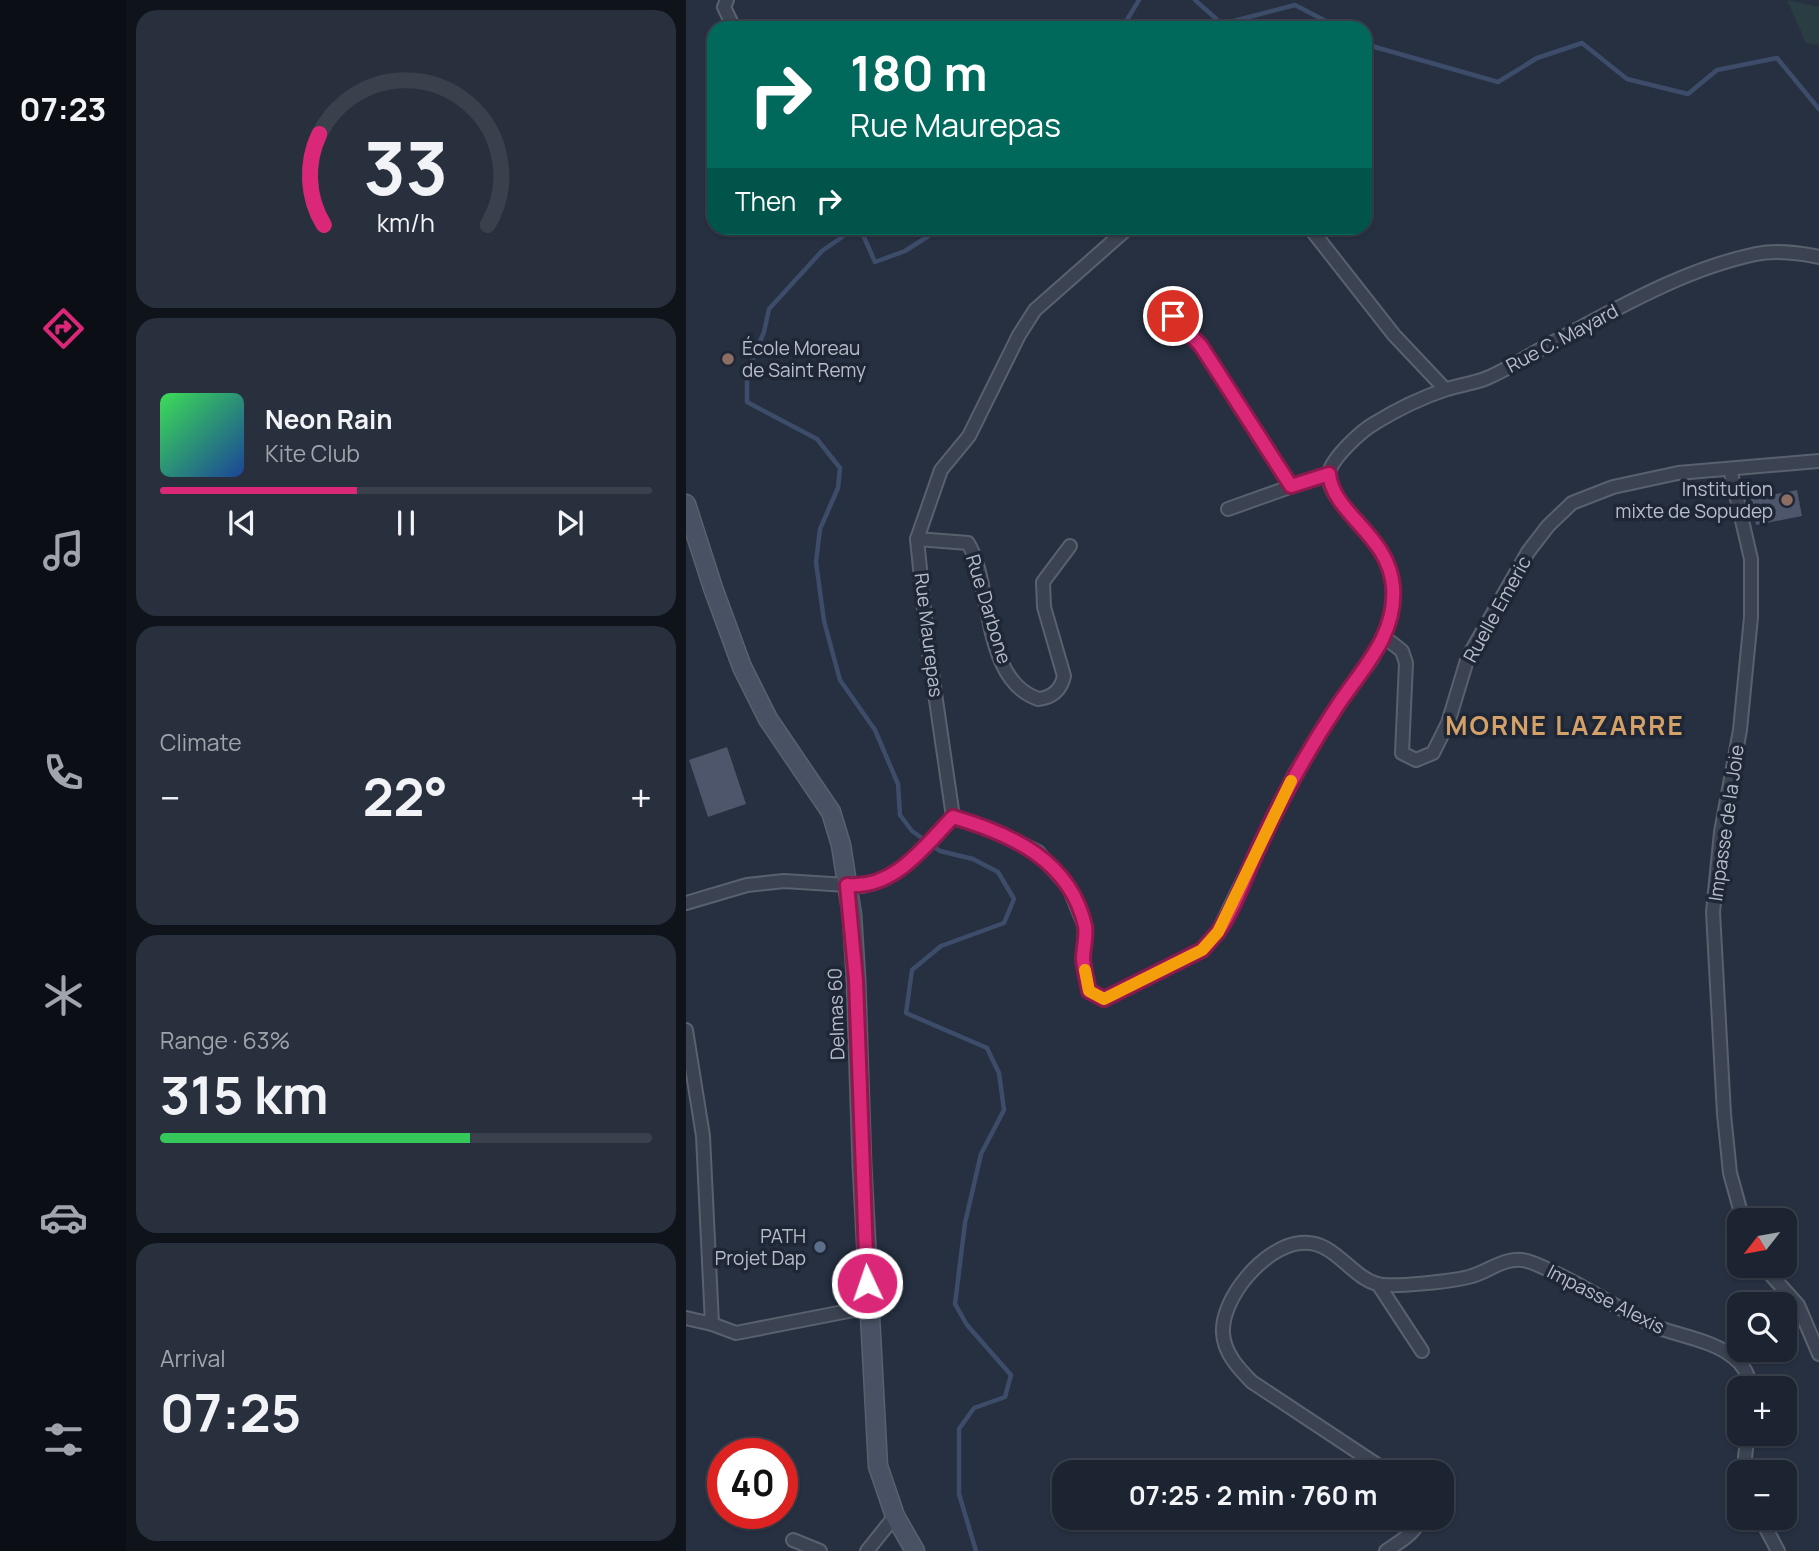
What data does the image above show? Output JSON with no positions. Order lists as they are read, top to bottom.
{
  "streets": {
    "street": [
      "Rue C. Mayard",
      "Rue Darbone",
      "Ruelle Emeric",
      "Rue Maurepas",
      "Impasse de la Joie",
      "Delmas 60",
      "Impasse Alexis"
    ]
  },
  "crossings": [
    ["Rue Darbone", "Rue Maurepas"],
    ["Ruelle Emeric", "Impasse de la Joie"]
  ],
  "districts": ["MORNE LAZARRE"],
  "places": ["École Moreau de Saint Remy", "Institution mixte de Sopudep", "PATH Projet Dap"],
  "north": "bottom left",
  "page": {
    "tabs": "07:23",
    "turn": ["180 m", "Rue Maurepas"],
    "then": "Then",
    "song": ["Neon Rain", "Kite Club"],
    "tile": [
      "Climate",
      ["Range · 63%", "315 km"],
      ["Arrival", "07:25"]
    ],
    "heat": ["−", "22°", "+"],
    "map_buttons": ["+", "−"],
    "limit": "40",
    "trip": "07:25 · 2 min · 760 m",
    "gauge": ["33", "km/h"]
  }
}
